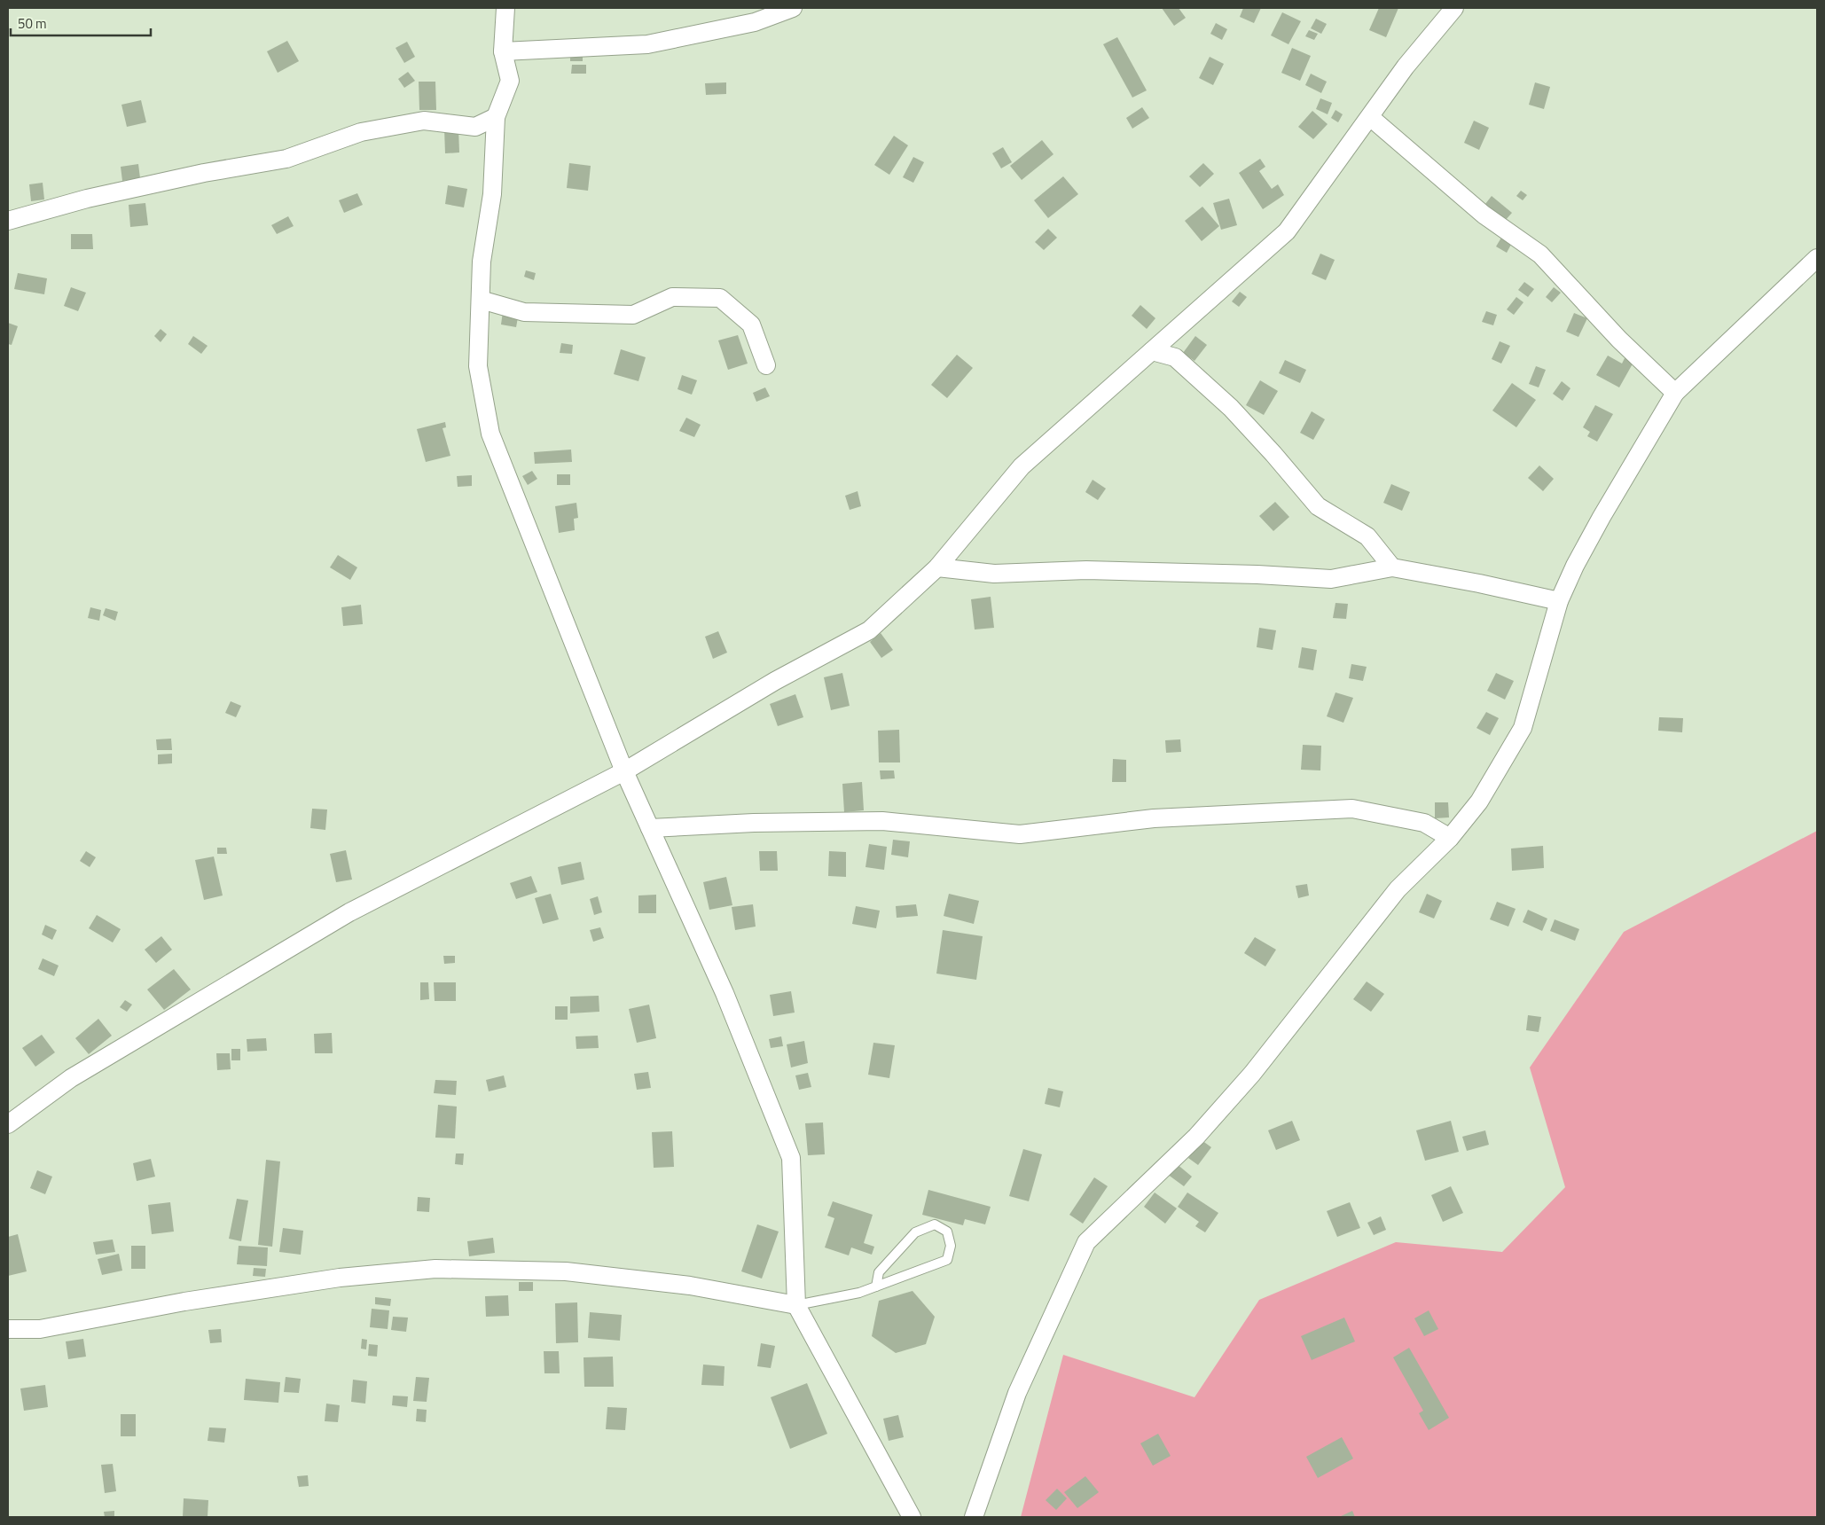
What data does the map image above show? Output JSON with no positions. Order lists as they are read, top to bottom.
{
  "scale_bar": "50 m"
}
